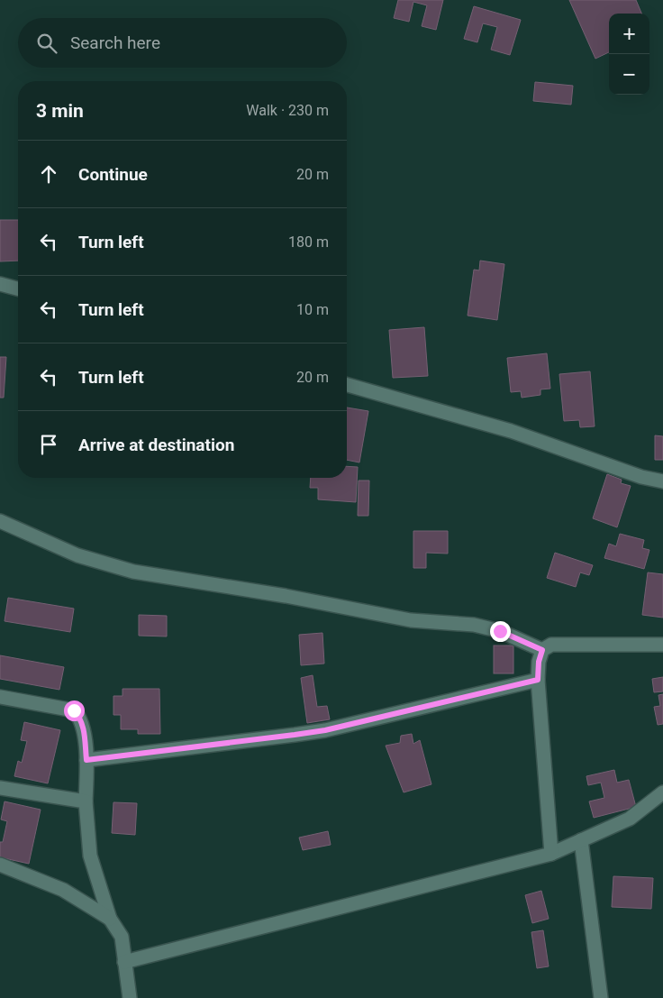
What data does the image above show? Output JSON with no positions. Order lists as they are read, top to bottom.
{
  "page": {
    "map_buttons": ["+", "−"],
    "search": "Search here",
    "heading": ["3 min", "Walk · 230 m"],
    "list": [
      ["Continue", "20 m"],
      ["Turn left", "180 m"],
      ["Turn left", "10 m"],
      ["Turn left", "20 m"],
      "Arrive at destination"
    ]
  }
}
